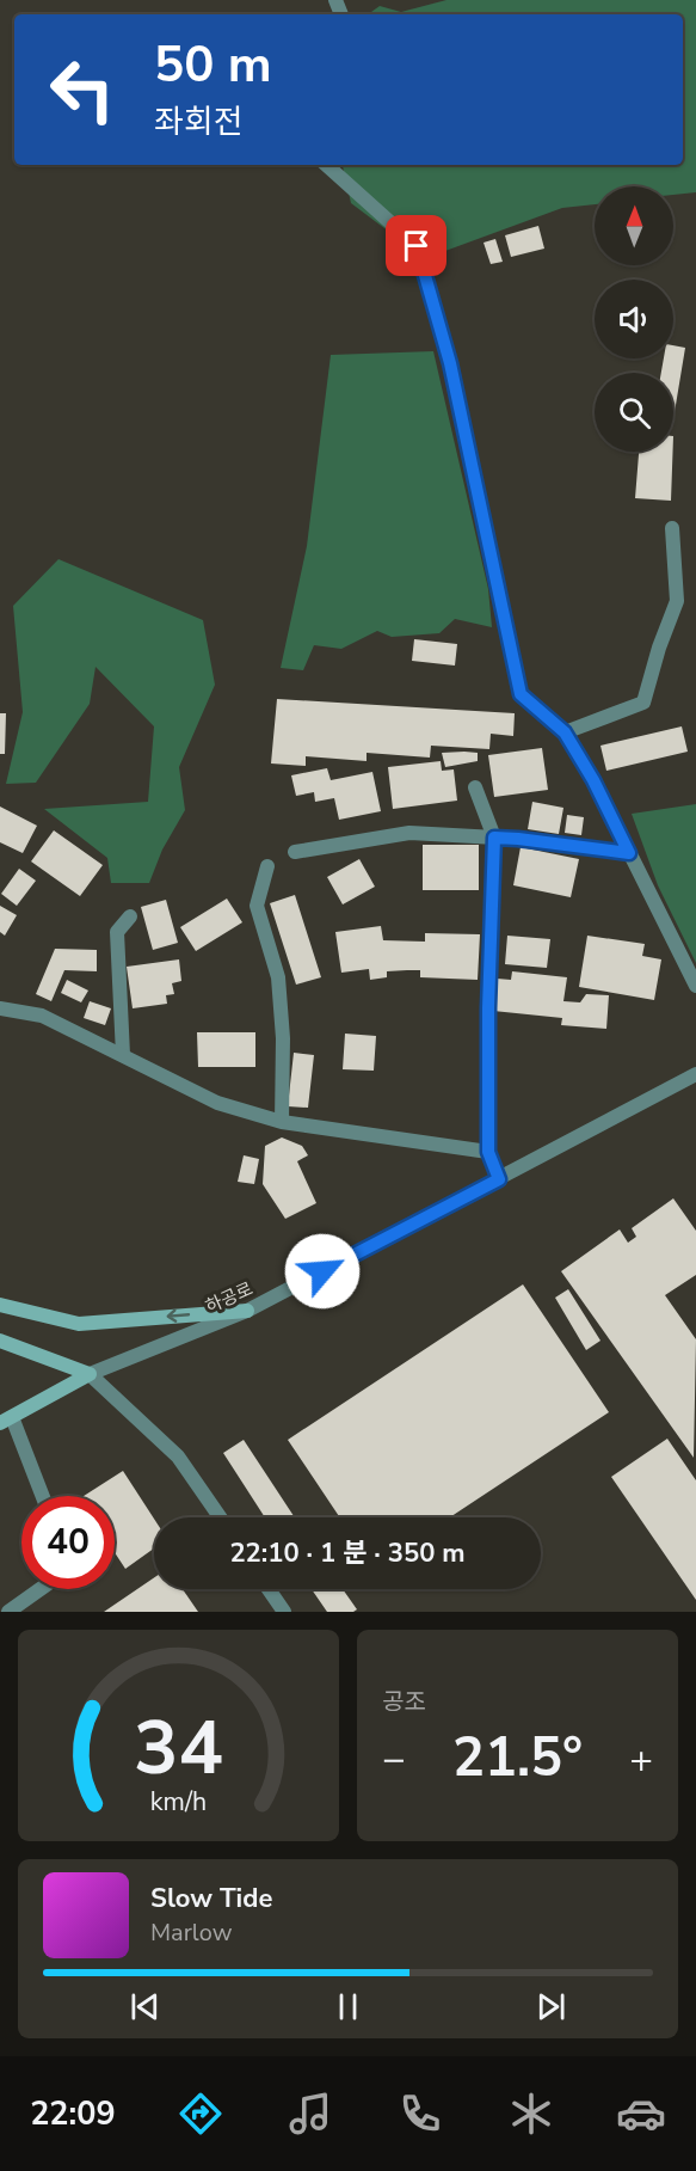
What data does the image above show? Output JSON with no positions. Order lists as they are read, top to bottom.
{
  "streets": {
    "main road": ["하공로"]
  },
  "north": "top",
  "page": {
    "turn": ["50 m", "좌회전"],
    "limit": "40",
    "trip": "22:10 · 1 분 · 350 m",
    "tile": "공조",
    "heat": ["−", "21.5°", "+"],
    "song": ["Slow Tide", "Marlow"],
    "tabs": "22:09",
    "gauge": ["34", "km/h"]
  }
}
